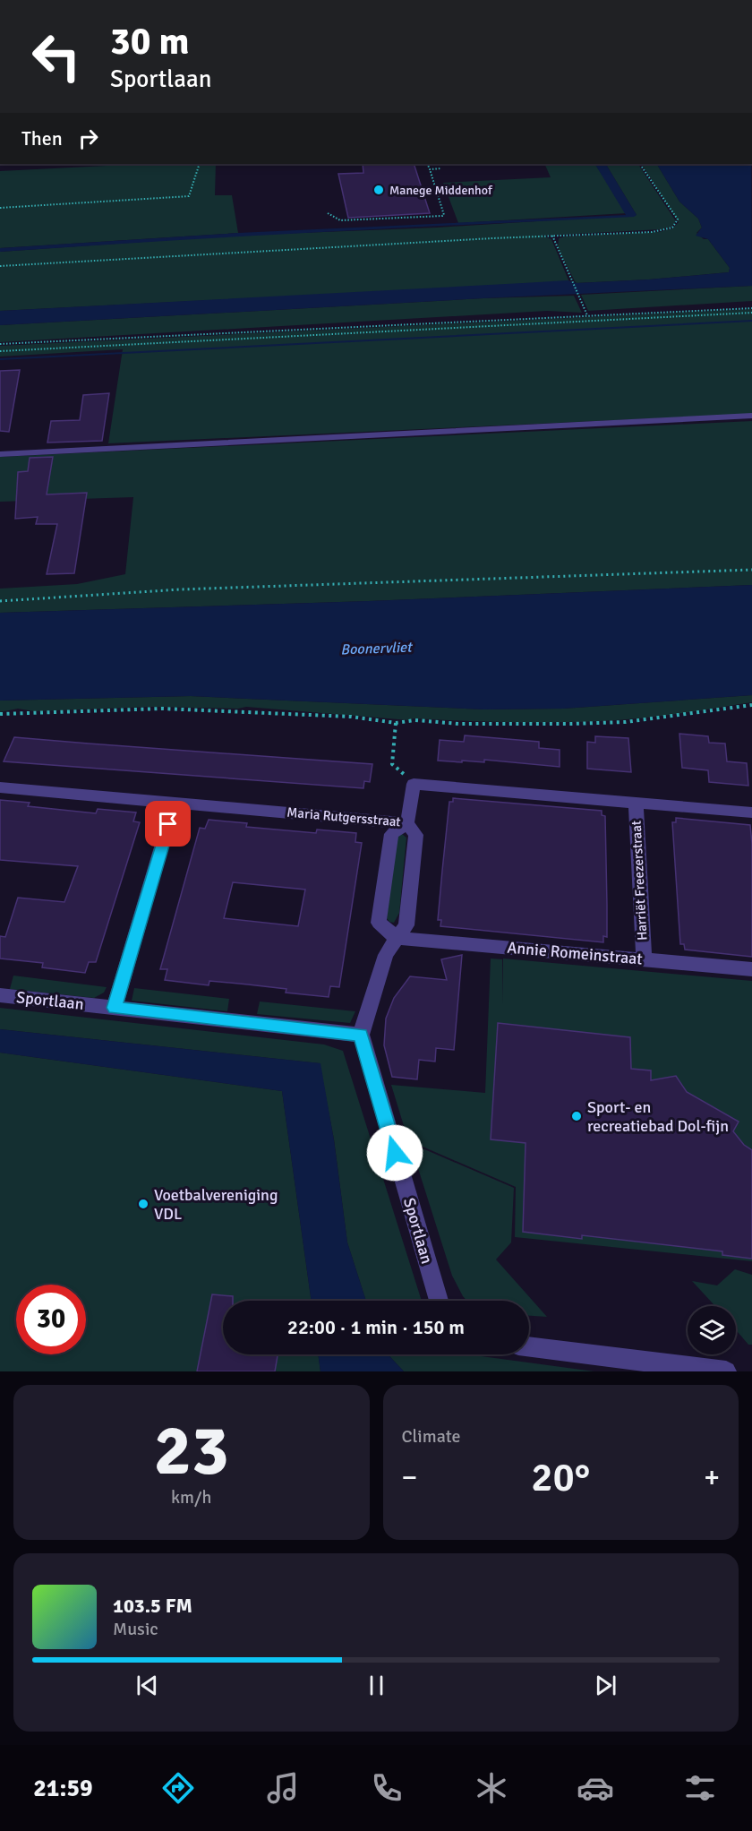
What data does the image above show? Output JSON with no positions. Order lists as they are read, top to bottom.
{
  "streets": {
    "street": [
      "Maria Rutgersstraat",
      "Harriët Freezerstraat",
      "Annie Romeinstraat",
      "Sportlaan"
    ]
  },
  "crossings": [
    ["Maria Rutgersstraat", "Harriët Freezerstraat"],
    ["Harriët Freezerstraat", "Annie Romeinstraat"]
  ],
  "water": ["Boonervliet"],
  "places": ["Manege Middenhof", "Sport- en recreatiebad Dol-fijn", "Voetbalvereniging VDL"],
  "page": {
    "turn": ["30 m", "Sportlaan"],
    "then": "Then",
    "limit": "30",
    "trip": "22:00 · 1 min · 150 m",
    "tile": [
      ["23", "km/h"],
      "Climate"
    ],
    "heat": ["−", "20°", "+"],
    "song": ["103.5 FM", "Music"],
    "tabs": "21:59"
  }
}
